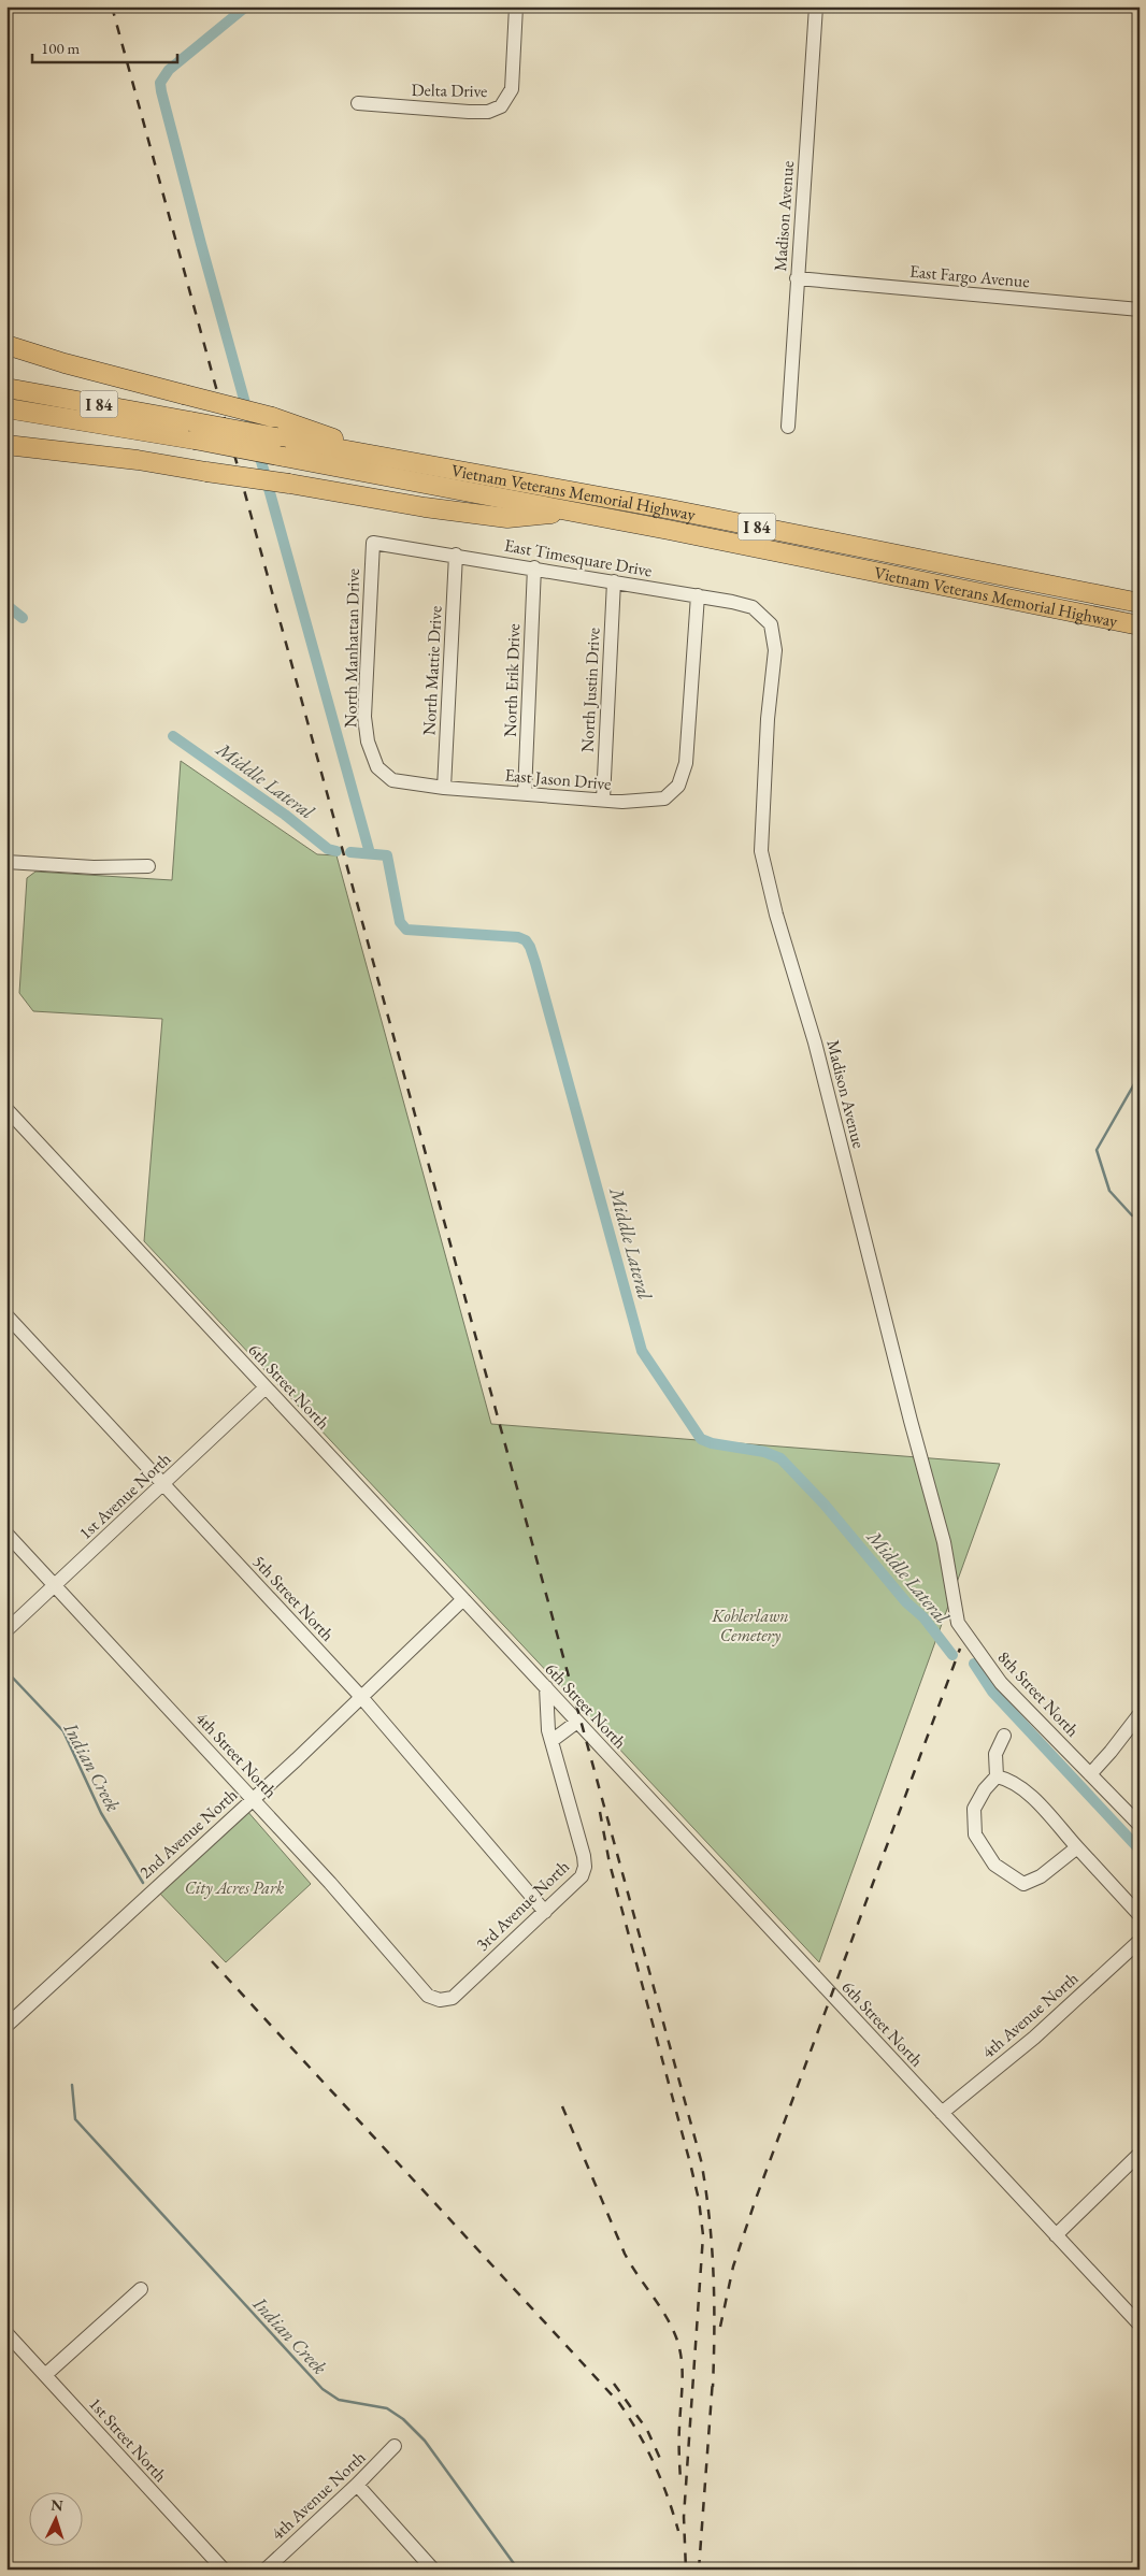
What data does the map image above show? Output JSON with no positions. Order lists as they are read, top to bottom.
{
  "streets": {
    "highway": ["I 84", "Vietnam Veterans Memorial Highway"],
    "street": [
      "Delta Drive",
      "Madison Avenue",
      "East Fargo Avenue",
      "East Timesquare Drive",
      "North Manhattan Drive",
      "North Mattie Drive",
      "North Erik Drive",
      "North Justin Drive",
      "East Jason Drive",
      "6th Street North",
      "1st Avenue North",
      "5th Street North",
      "8th Street North",
      "4th Street North",
      "2nd Avenue North",
      "3rd Avenue North",
      "4th Avenue North",
      "1st Street North"
    ]
  },
  "crossings": [
    ["Madison Avenue", "East Fargo Avenue"],
    ["Madison Avenue", "East Timesquare Drive"],
    ["Madison Avenue", "8th Street North"],
    ["East Timesquare Drive", "North Manhattan Drive"],
    ["East Timesquare Drive", "North Mattie Drive"],
    ["East Timesquare Drive", "North Erik Drive"],
    ["East Timesquare Drive", "North Justin Drive"],
    ["East Timesquare Drive", "East Jason Drive"],
    ["North Manhattan Drive", "East Jason Drive"],
    ["North Mattie Drive", "East Jason Drive"],
    ["North Erik Drive", "East Jason Drive"],
    ["North Justin Drive", "East Jason Drive"],
    ["6th Street North", "1st Avenue North"],
    ["6th Street North", "2nd Avenue North"],
    ["6th Street North", "3rd Avenue North"],
    ["6th Street North", "4th Avenue North"],
    ["1st Avenue North", "5th Street North"],
    ["1st Avenue North", "4th Street North"],
    ["5th Street North", "2nd Avenue North"],
    ["5th Street North", "3rd Avenue North"],
    ["4th Street North", "2nd Avenue North"],
    ["4th Street North", "3rd Avenue North"]
  ],
  "water": ["Middle Lateral", "Indian Creek"],
  "parks": ["Kohlerlawn Cemetery", "City Acres Park"],
  "scale_bar": "100 m",
  "north": "top"
}
